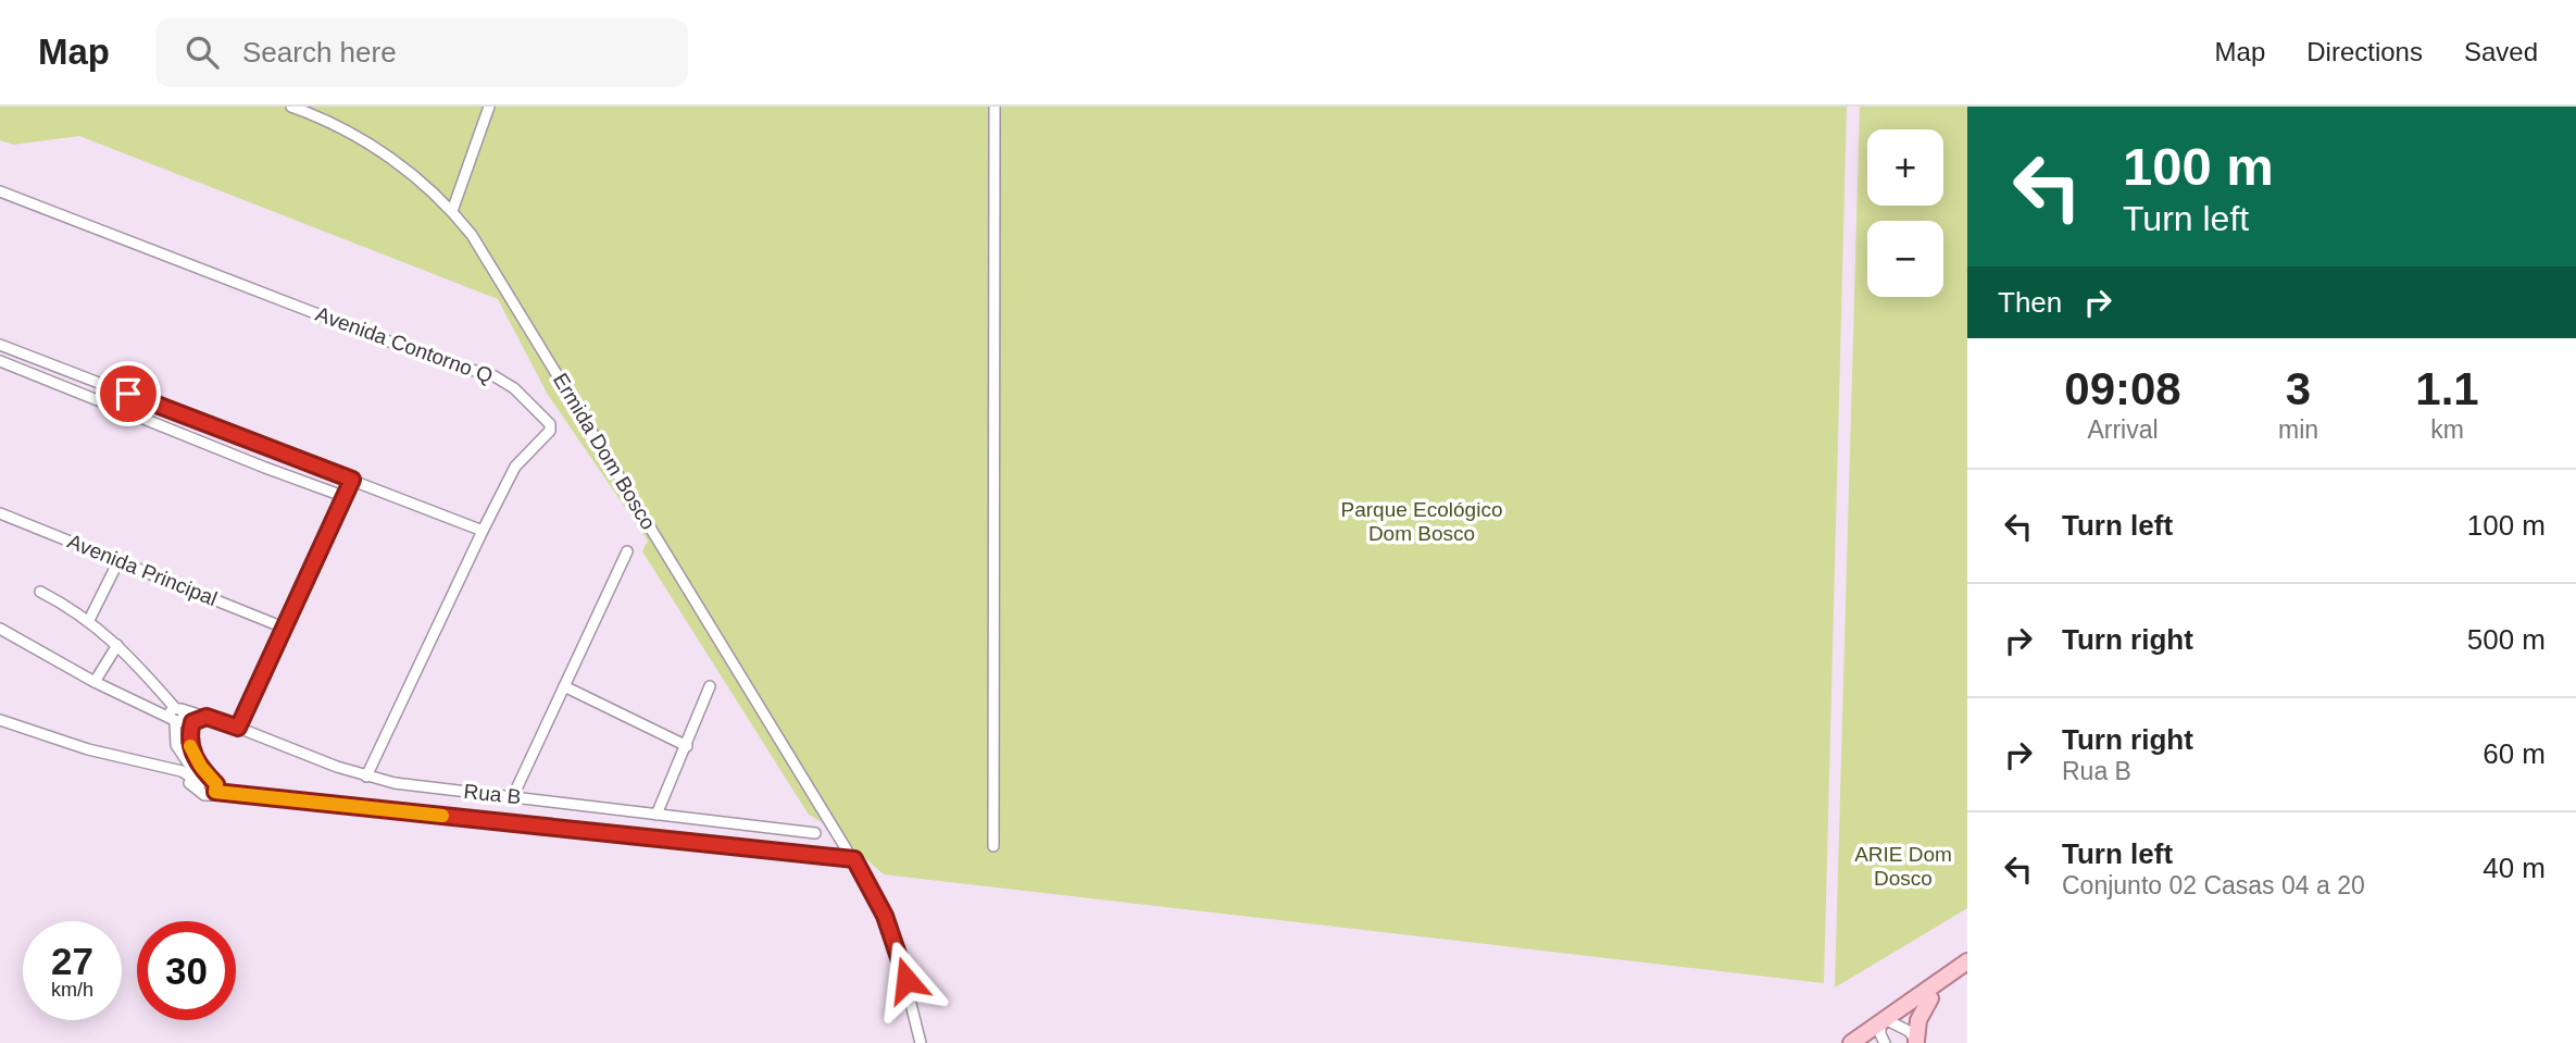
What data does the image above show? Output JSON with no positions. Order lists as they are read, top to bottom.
{
  "streets": {
    "street": [
      "Avenida Contorno Q",
      "Ermida Dom Bosco",
      "Avenida Principal",
      "Rua B"
    ]
  },
  "crossings": [
    ["Avenida Contorno Q", "Rua B"]
  ],
  "parks": ["Parque Ecológico Dom Bosco", "ARIE Dom Dosco"],
  "page": {
    "header": "Map",
    "search": "Search here",
    "nav": ["Map", "Directions", "Saved"],
    "turn": ["100 m", "Turn left"],
    "map_buttons": ["+", "−"],
    "then": "Then",
    "eta": [
      "09:08",
      "Arrival",
      "3",
      "min",
      "1.1",
      "km"
    ],
    "list": [
      {
        "name": "Turn left",
        "value": "100 m"
      },
      {
        "name": "Turn right",
        "value": "500 m"
      },
      {
        "name": "Turn right",
        "note": "Rua B",
        "value": "60 m"
      },
      {
        "name": "Turn left",
        "note": "Conjunto 02 Casas 04 a 20",
        "value": "40 m"
      }
    ],
    "speed": "27 km/h",
    "limit": "30"
  }
}
